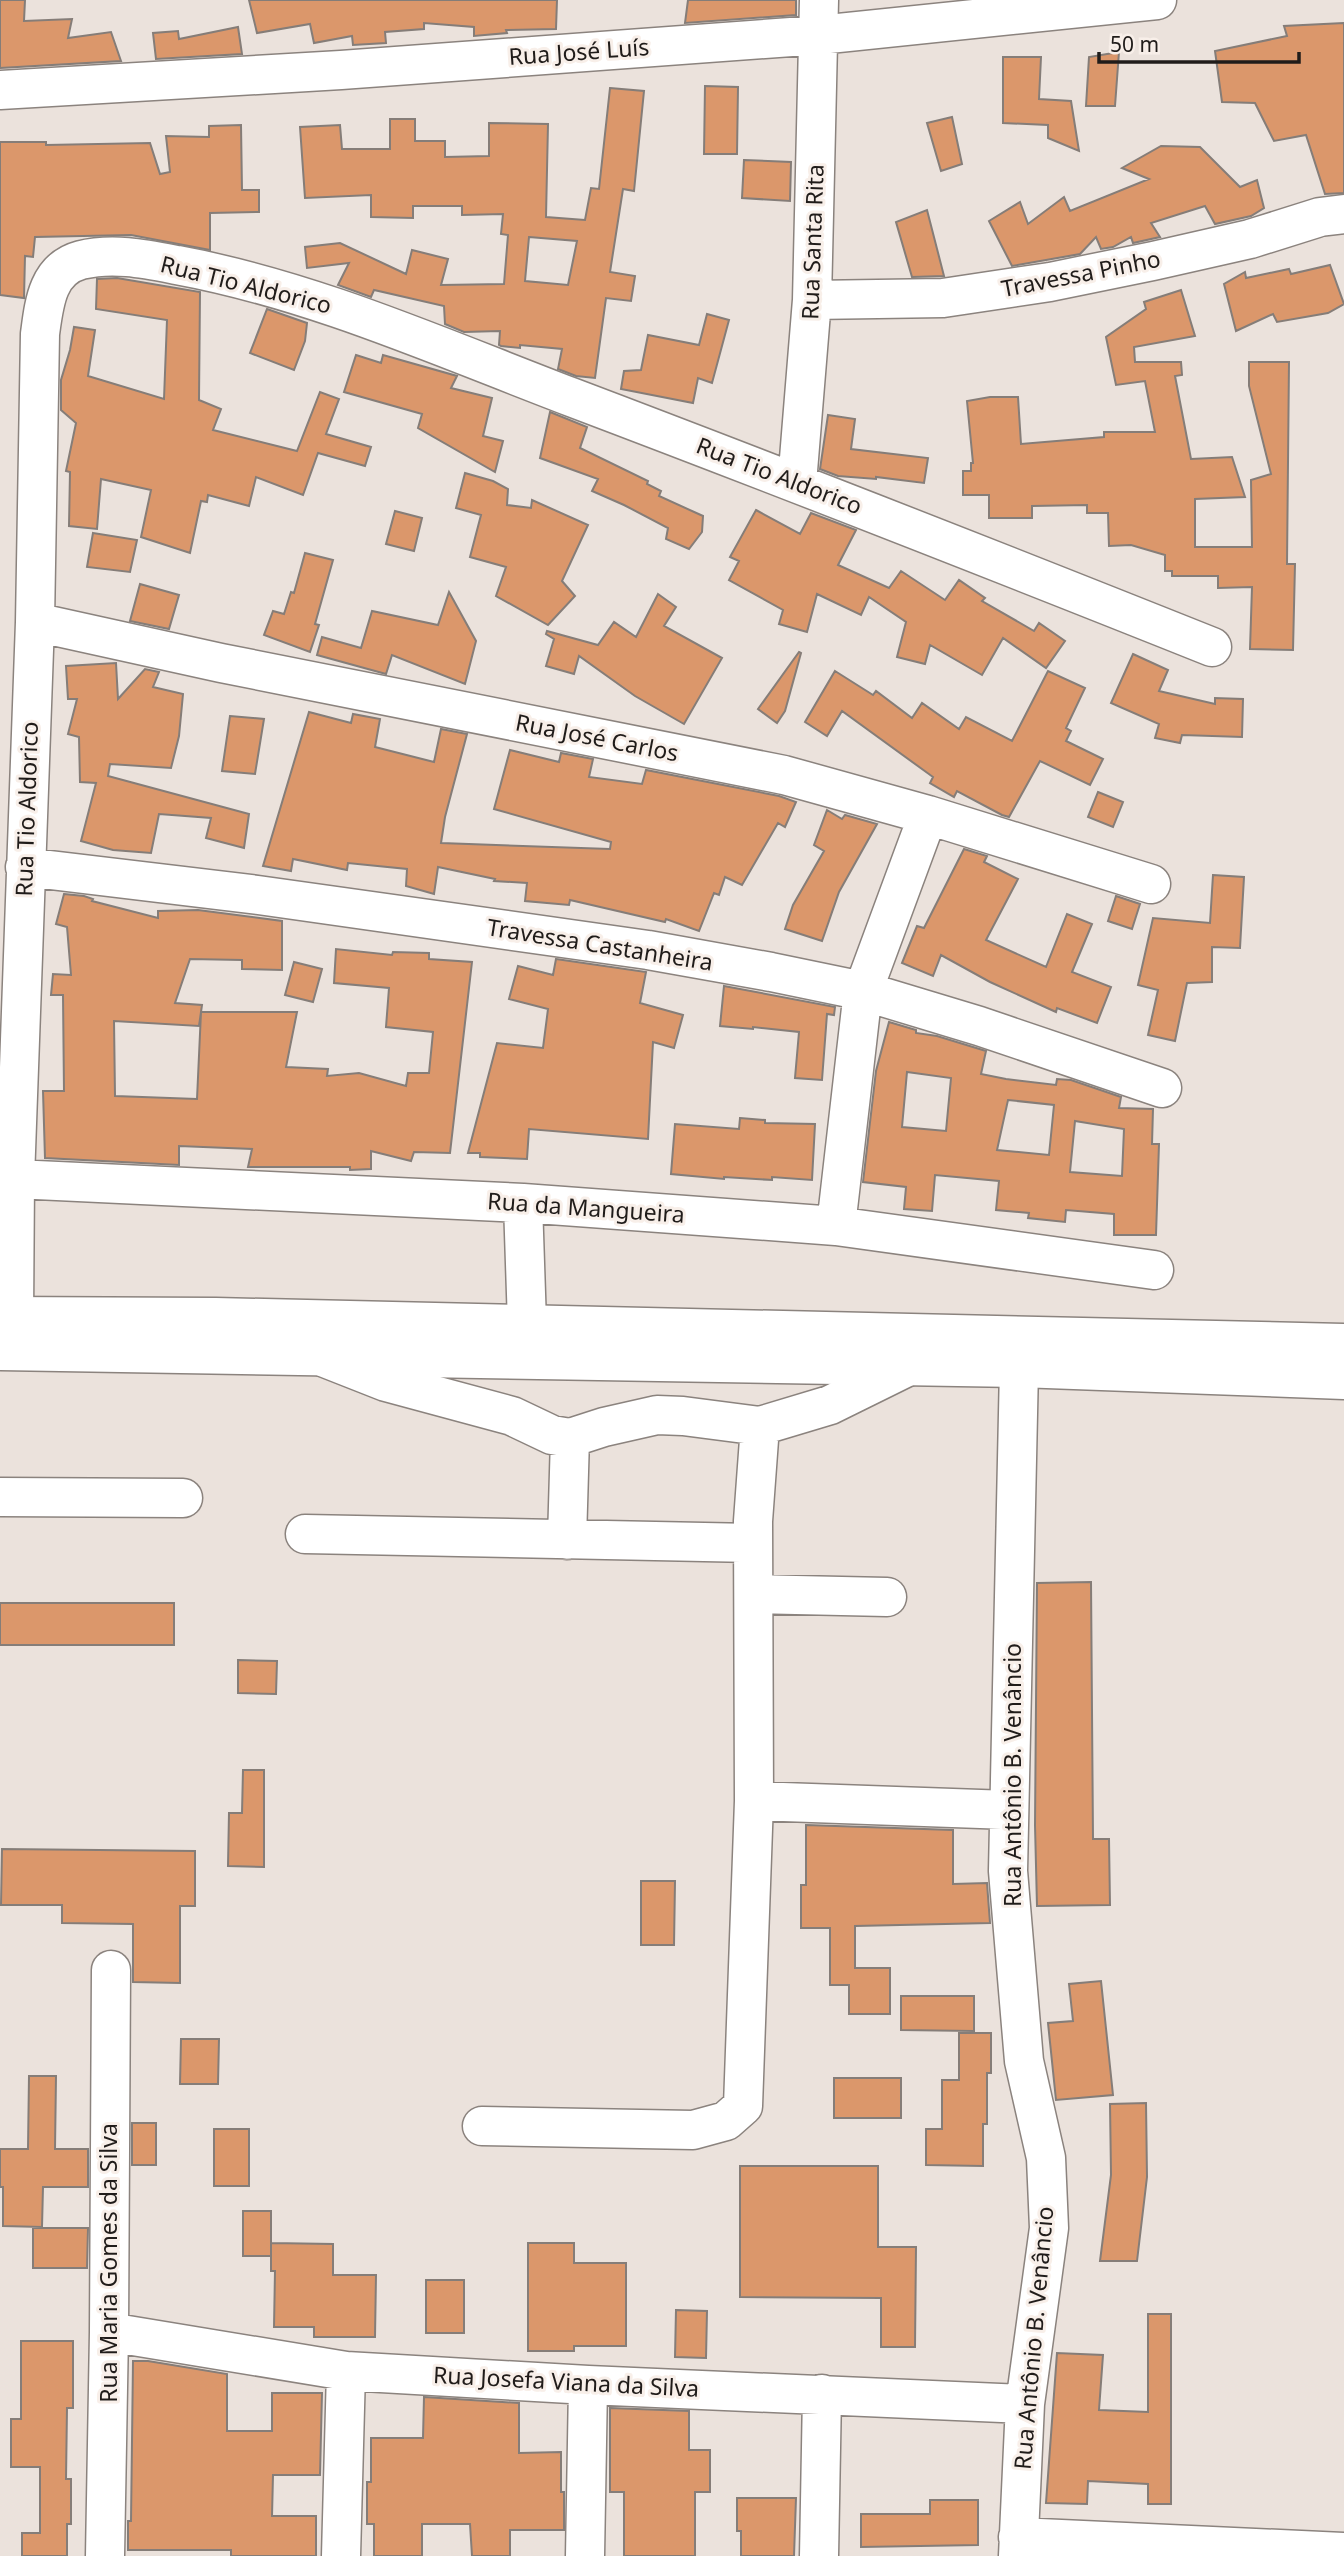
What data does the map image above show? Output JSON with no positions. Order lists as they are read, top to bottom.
{
  "streets": {
    "main road": [
      "Rua José Luís",
      "Rua Santa Rita",
      "Travessa Pinho",
      "Rua Tio Aldorico",
      "Rua José Carlos",
      "Travessa Castanheira",
      "Rua da Mangueira",
      "Rua Antônio B. Venâncio",
      "Rua Maria Gomes da Silva",
      "Rua Josefa Viana da Silva"
    ]
  },
  "crossings": [
    ["Rua José Luís", "Rua Santa Rita"],
    ["Rua Santa Rita", "Travessa Pinho"],
    ["Rua Santa Rita", "Rua Tio Aldorico"],
    ["Rua Tio Aldorico", "Rua José Carlos"],
    ["Rua Tio Aldorico", "Travessa Castanheira"],
    ["Rua Tio Aldorico", "Rua da Mangueira"],
    ["Rua Antônio B. Venâncio", "Rua Josefa Viana da Silva"],
    ["Rua Maria Gomes da Silva", "Rua Josefa Viana da Silva"]
  ],
  "scale_bar": "50 m"
}
